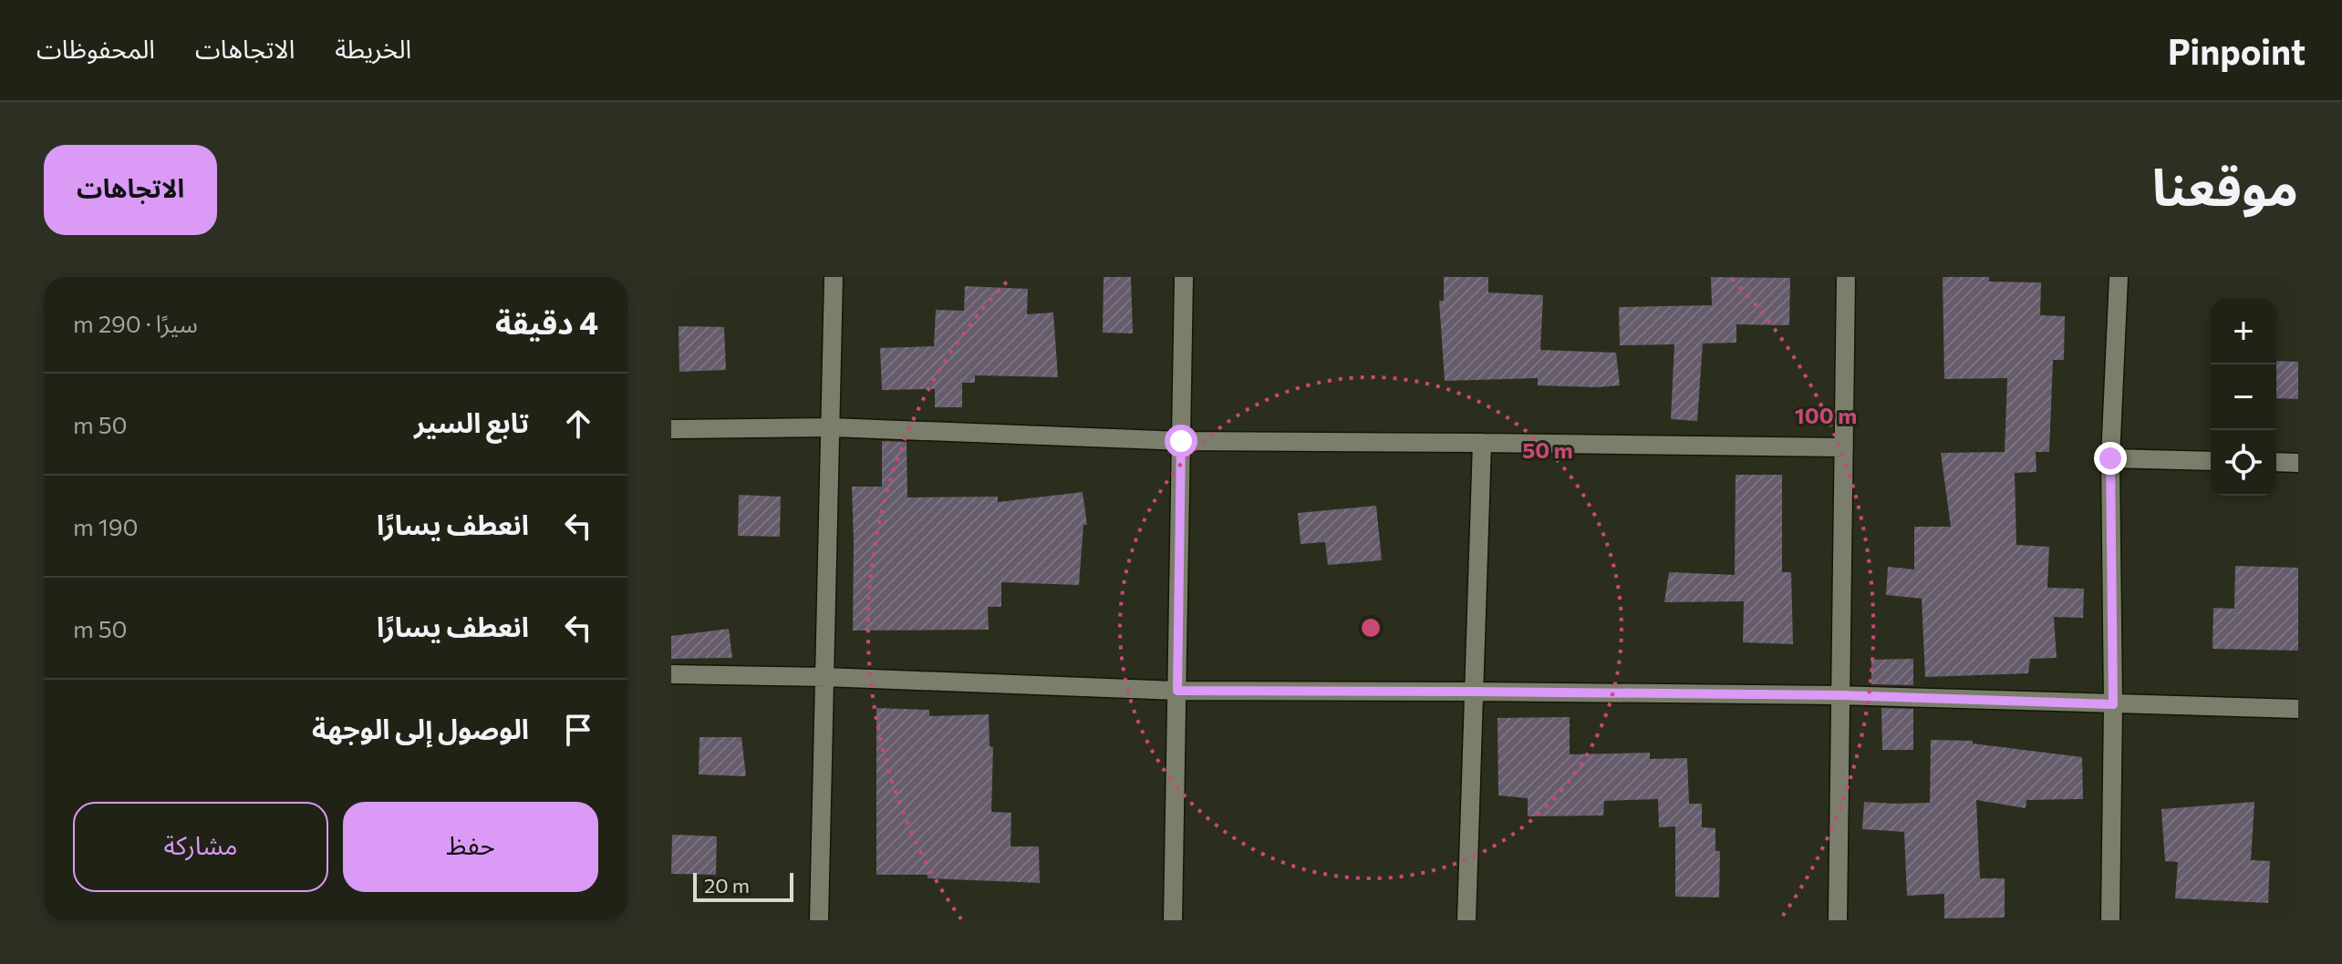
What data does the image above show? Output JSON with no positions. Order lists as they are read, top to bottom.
{
  "scale_bar": "20 m",
  "page": {
    "header": "Pinpoint",
    "nav": ["الخريطة", "الاتجاهات", "المحفوظات"],
    "title": "موقعنا",
    "buttons": [
      "الاتجاهات",
      ["حفظ", "مشاركة"]
    ],
    "heading": ["4 دقيقة", "سيرًا · 290 m"],
    "map_buttons": ["+", "−"],
    "list": [
      ["تابع السير", "50 m"],
      ["انعطف يسارًا", "190 m"],
      ["انعطف يسارًا", "50 m"],
      "الوصول إلى الوجهة"
    ],
    "scale": "20 m"
  },
  "rings": ["100 m", "50 m"]
}
